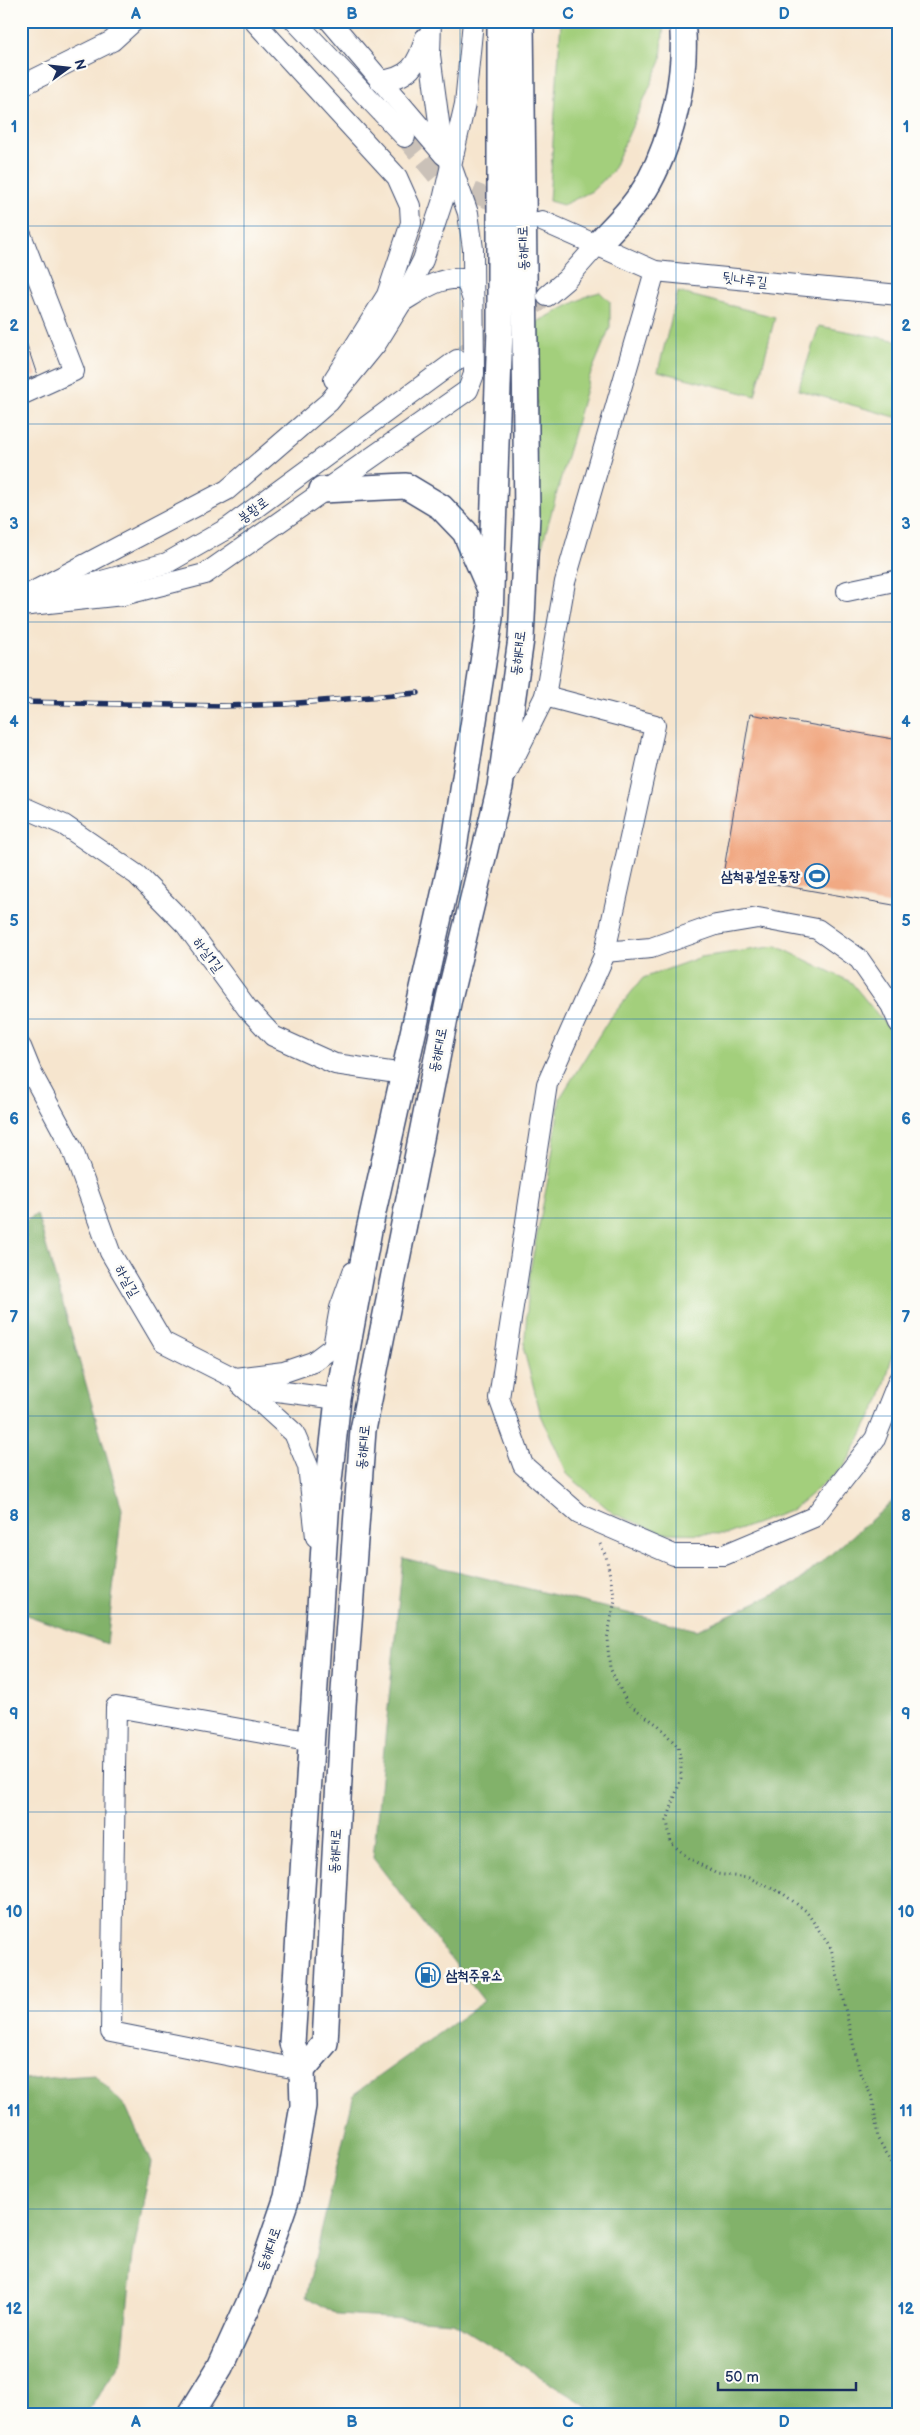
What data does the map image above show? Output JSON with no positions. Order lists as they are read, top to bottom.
{
  "streets": {
    "main road": ["동해대로"],
    "street": [
      "뒷나루길",
      "봉황로",
      "하실1길",
      "하실길"
    ]
  },
  "crossings": [
    ["동해대로", "하실1길"],
    ["동해대로", "하실길"]
  ],
  "places": {
    "sports": ["삼척공설운동장"],
    "fuel station": ["삼척주유소"]
  },
  "scale_bar": "50 m",
  "north": "right",
  "grid": {
    "columns": [
      "A",
      "B",
      "C",
      "D"
    ],
    "rows": [
      "1",
      "2",
      "3",
      "4",
      "5",
      "6",
      "7",
      "8",
      "9",
      "10",
      "11",
      "12"
    ]
  }
}
